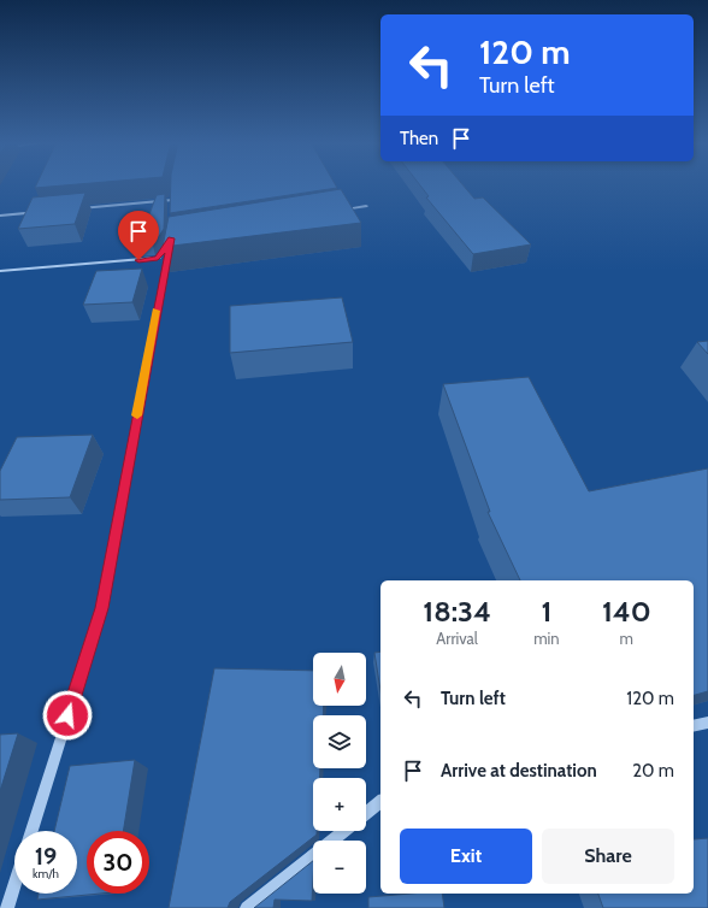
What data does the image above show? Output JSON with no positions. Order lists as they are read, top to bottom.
{
  "north": "bottom",
  "page": {
    "turn": ["120 m", "Turn left"],
    "then": "Then",
    "eta": [
      "18:34",
      "Arrival",
      "1",
      "min",
      "140",
      "m"
    ],
    "map_buttons": ["+", "−"],
    "list": [
      {
        "name": "Turn left",
        "value": "120 m"
      },
      {
        "name": "Arrive at destination",
        "value": "20 m"
      }
    ],
    "buttons": ["Exit", "Share"],
    "speed": "19 km/h",
    "limit": "30"
  }
}
